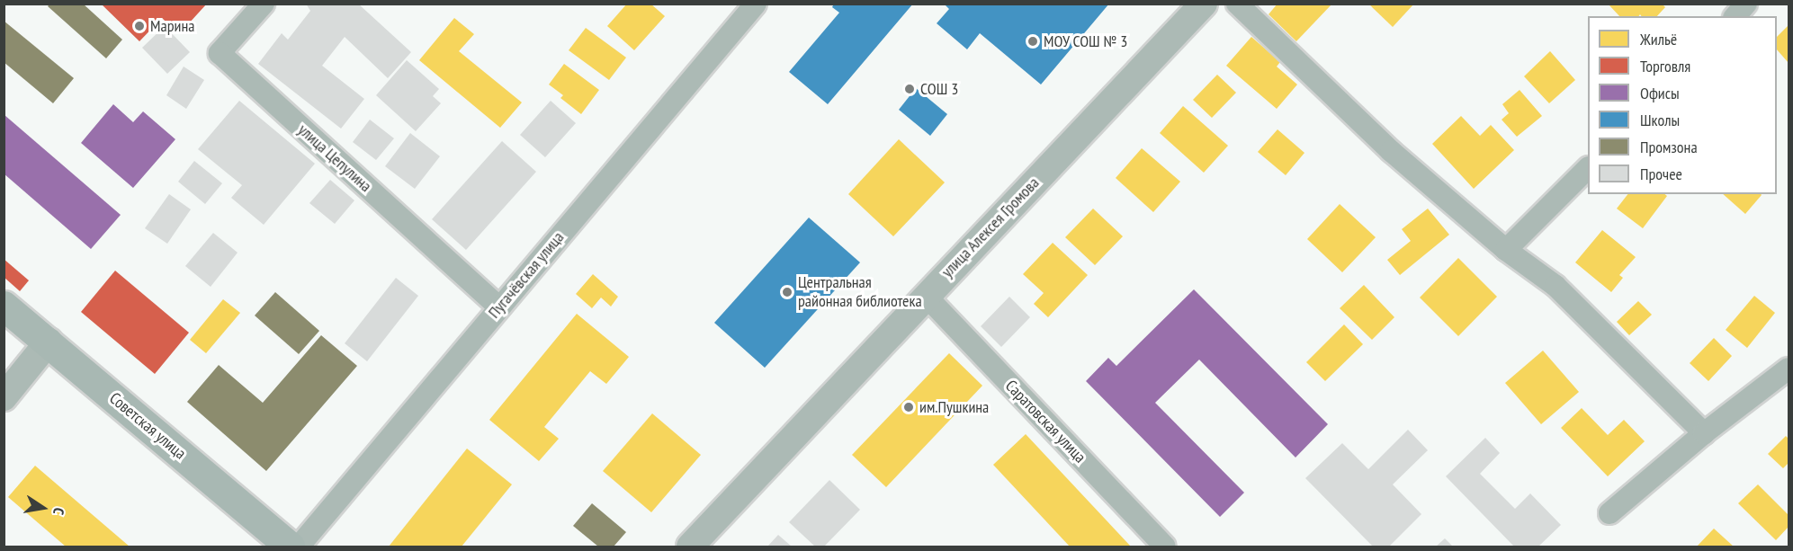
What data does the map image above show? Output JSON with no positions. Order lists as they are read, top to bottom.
{
  "streets": {
    "main road": ["Советская улица"],
    "street": [
      "улица Цепулина",
      "улица Алексея Громова",
      "Пугачёвская улица",
      "Саратовская улица"
    ]
  },
  "crossings": [
    ["улица Цепулина", "Пугачёвская улица"],
    ["улица Алексея Громова", "Саратовская улица"]
  ],
  "places": [
    "Марина",
    "МОУ СОШ № 3",
    "СОШ 3",
    "Центральная районная библиотека",
    "им.Пушкина"
  ],
  "legend": [
    "Жильё",
    "Торговля",
    "Офисы",
    "Школы",
    "Промзона",
    "Прочее"
  ],
  "north": "right"
}
